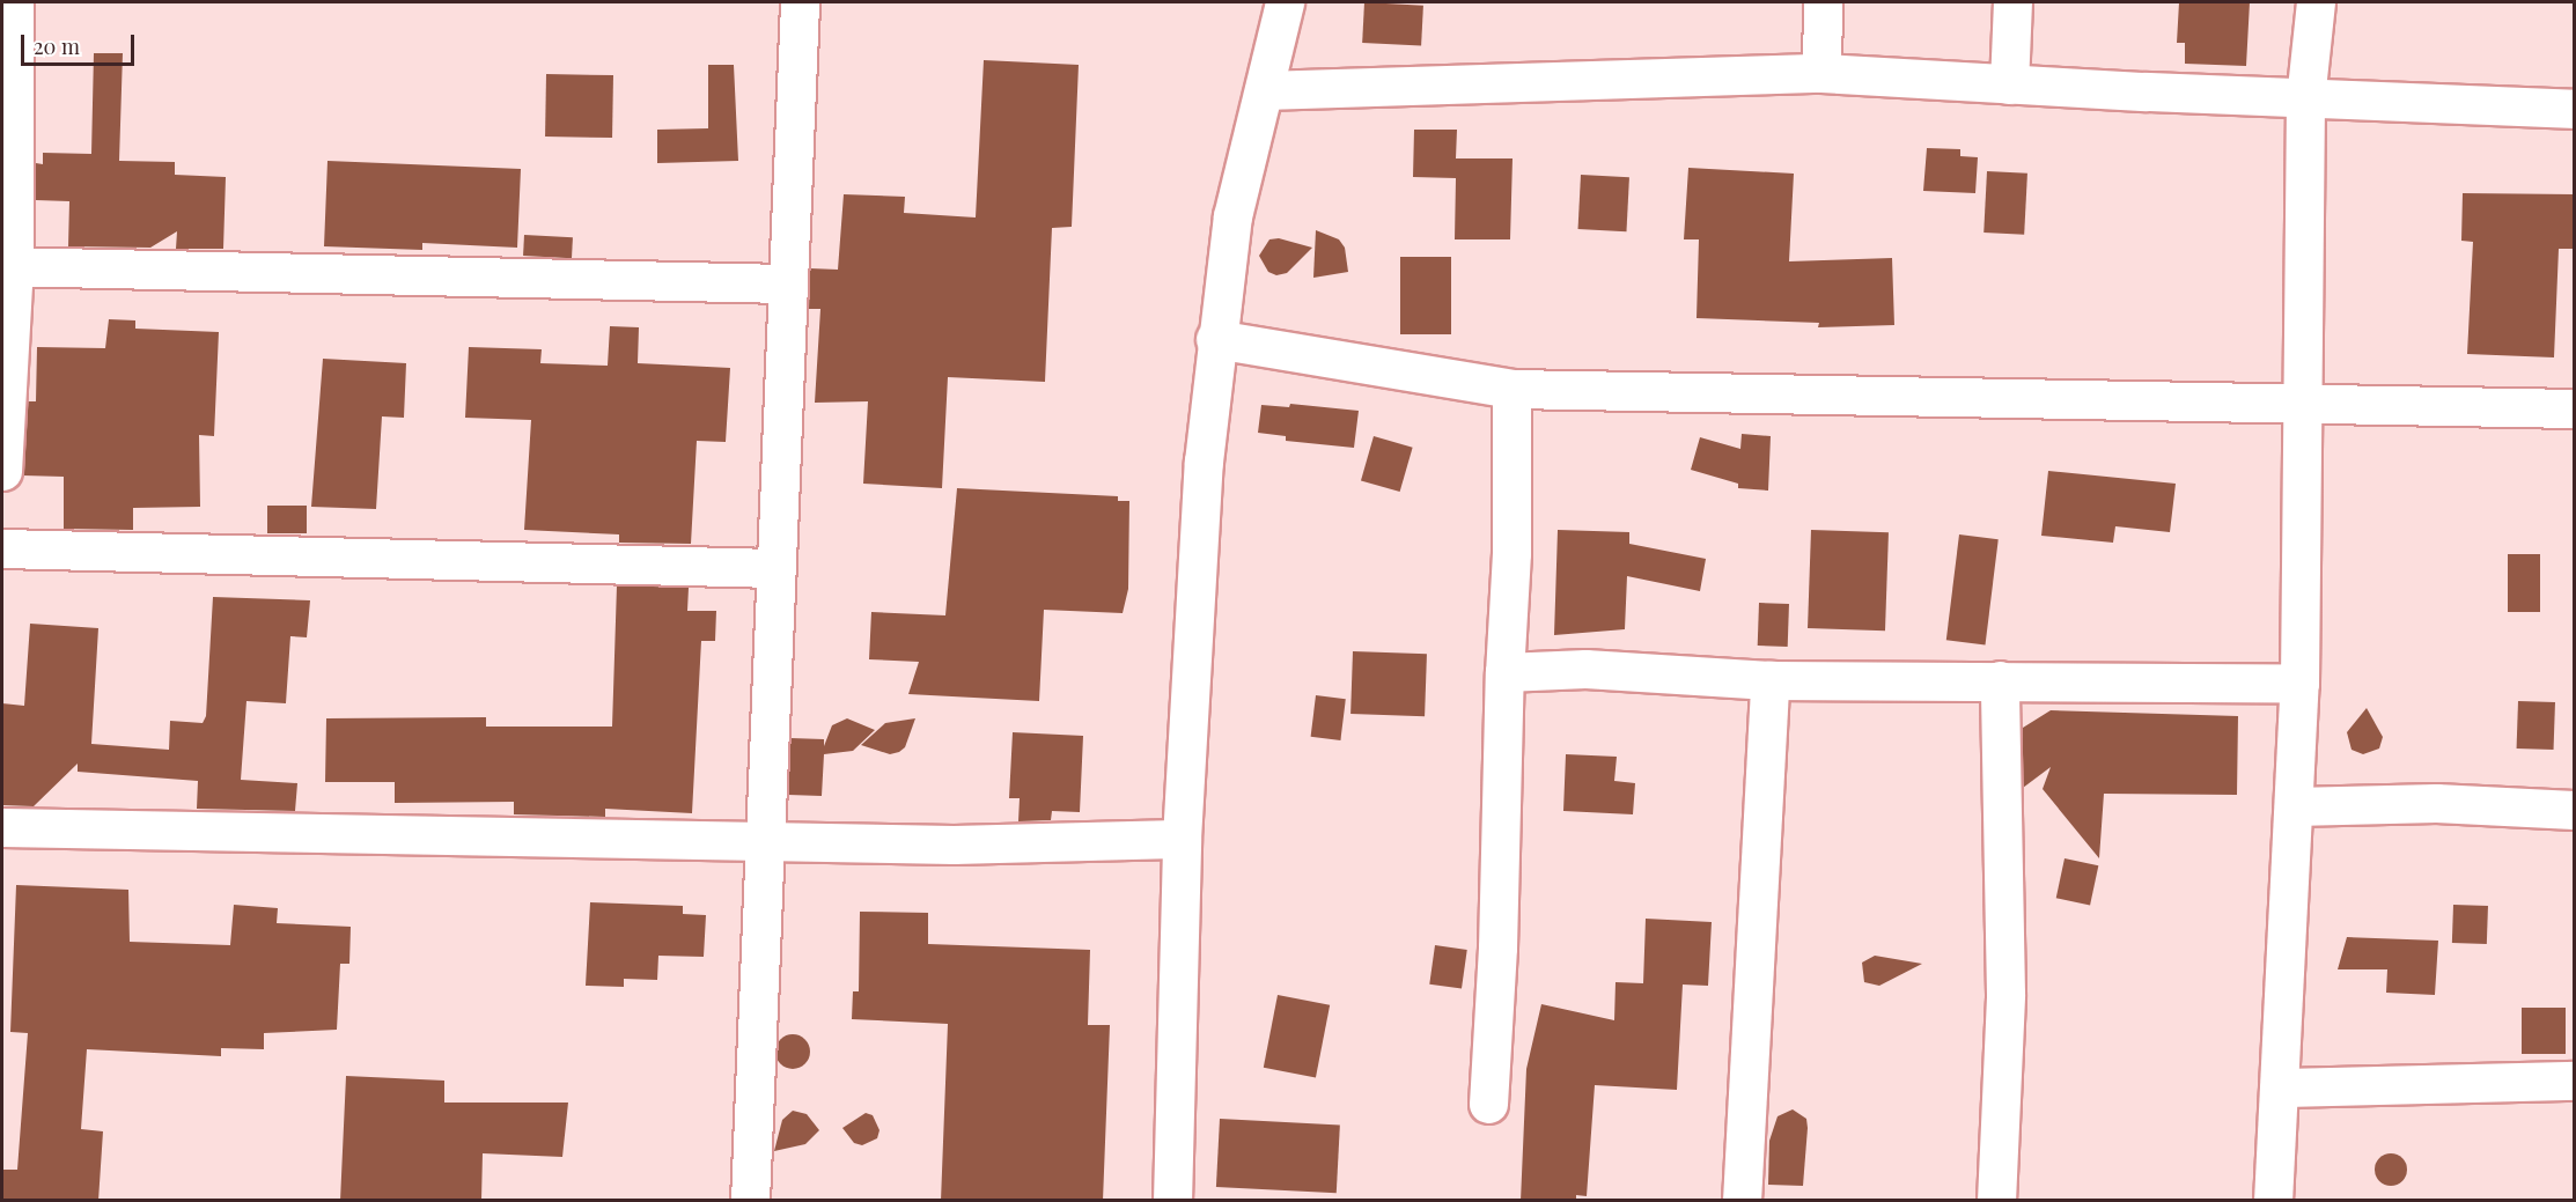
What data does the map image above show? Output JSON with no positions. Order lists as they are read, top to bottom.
{
  "scale_bar": "20 m"
}
